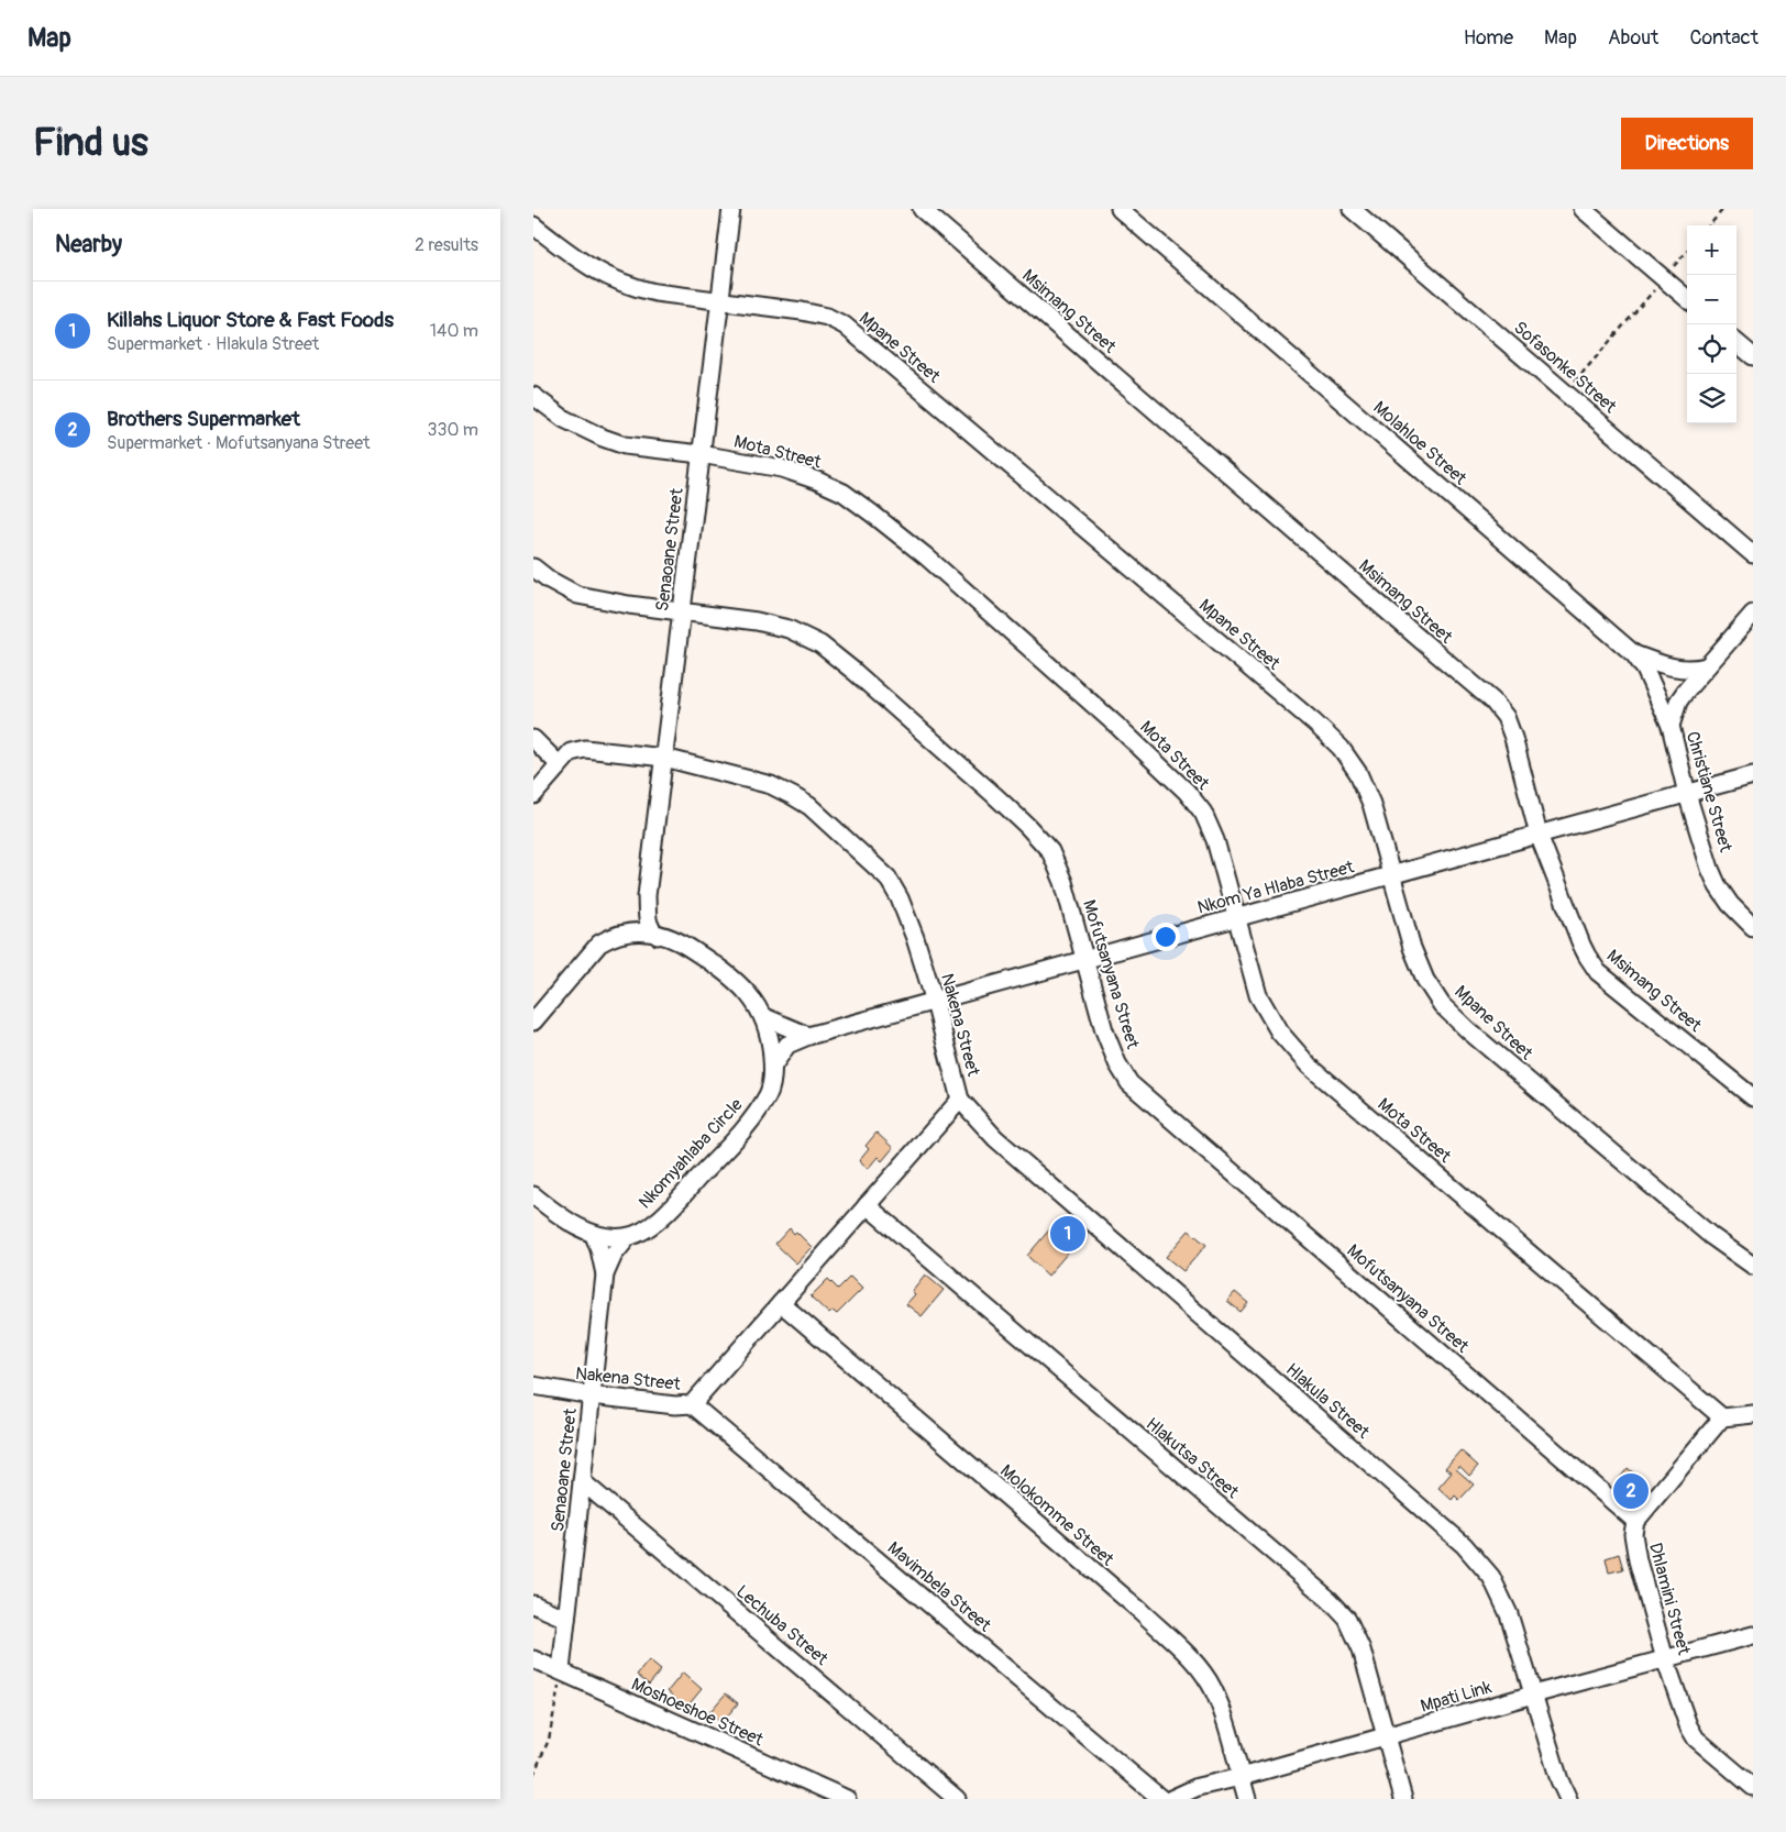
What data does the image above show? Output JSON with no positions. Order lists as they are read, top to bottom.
{
  "streets": {
    "street": [
      "Msimang Street",
      "Mpane Street",
      "Sofasonke Street",
      "Molahloe Street",
      "Mota Street",
      "Senaoane Street",
      "Christiane Street",
      "Nkom Ya Hlaba Street",
      "Mofutsanyana Street",
      "Nakena Street",
      "Nkomyahlaba Circle",
      "Hlakula Street",
      "Hlakutsa Street",
      "Molokomme Street",
      "Mavimbela Street",
      "Dhlamini Street",
      "Lechuba Street",
      "Mpati Link",
      "Moshoeshoe Street"
    ]
  },
  "crossings": [
    ["Msimang Street", "Nkom Ya Hlaba Street"],
    ["Mpane Street", "Senaoane Street"],
    ["Mpane Street", "Nkom Ya Hlaba Street"],
    ["Molahloe Street", "Christiane Street"],
    ["Mota Street", "Senaoane Street"],
    ["Mota Street", "Nkom Ya Hlaba Street"],
    ["Mota Street", "Dhlamini Street"],
    ["Senaoane Street", "Mofutsanyana Street"],
    ["Senaoane Street", "Nakena Street"],
    ["Senaoane Street", "Nkomyahlaba Circle"],
    ["Senaoane Street", "Lechuba Street"],
    ["Senaoane Street", "Moshoeshoe Street"],
    ["Christiane Street", "Nkom Ya Hlaba Street"],
    ["Nkom Ya Hlaba Street", "Mofutsanyana Street"],
    ["Nkom Ya Hlaba Street", "Nakena Street"],
    ["Nkom Ya Hlaba Street", "Nkomyahlaba Circle"],
    ["Mofutsanyana Street", "Dhlamini Street"],
    ["Nakena Street", "Hlakula Street"],
    ["Nakena Street", "Hlakutsa Street"],
    ["Nakena Street", "Molokomme Street"],
    ["Nakena Street", "Mavimbela Street"],
    ["Hlakula Street", "Mpati Link"],
    ["Hlakutsa Street", "Mpati Link"],
    ["Molokomme Street", "Mpati Link"],
    ["Dhlamini Street", "Mpati Link"]
  ],
  "page": {
    "header": "Map",
    "nav": [
      "Home",
      "Map",
      "About",
      "Contact"
    ],
    "buttons": "Directions",
    "title": "Find us",
    "heading": ["Nearby", "2 results"],
    "map_buttons": ["+", "−"],
    "list": [
      {
        "mark": "1",
        "name": "Killahs Liquor Store & Fast Foods",
        "note": "Supermarket · Hlakula Street",
        "value": "140 m"
      },
      {
        "mark": "2",
        "name": "Brothers Supermarket",
        "note": "Supermarket · Mofutsanyana Street",
        "value": "330 m"
      }
    ],
    "pins": ["1", "2"]
  }
}
